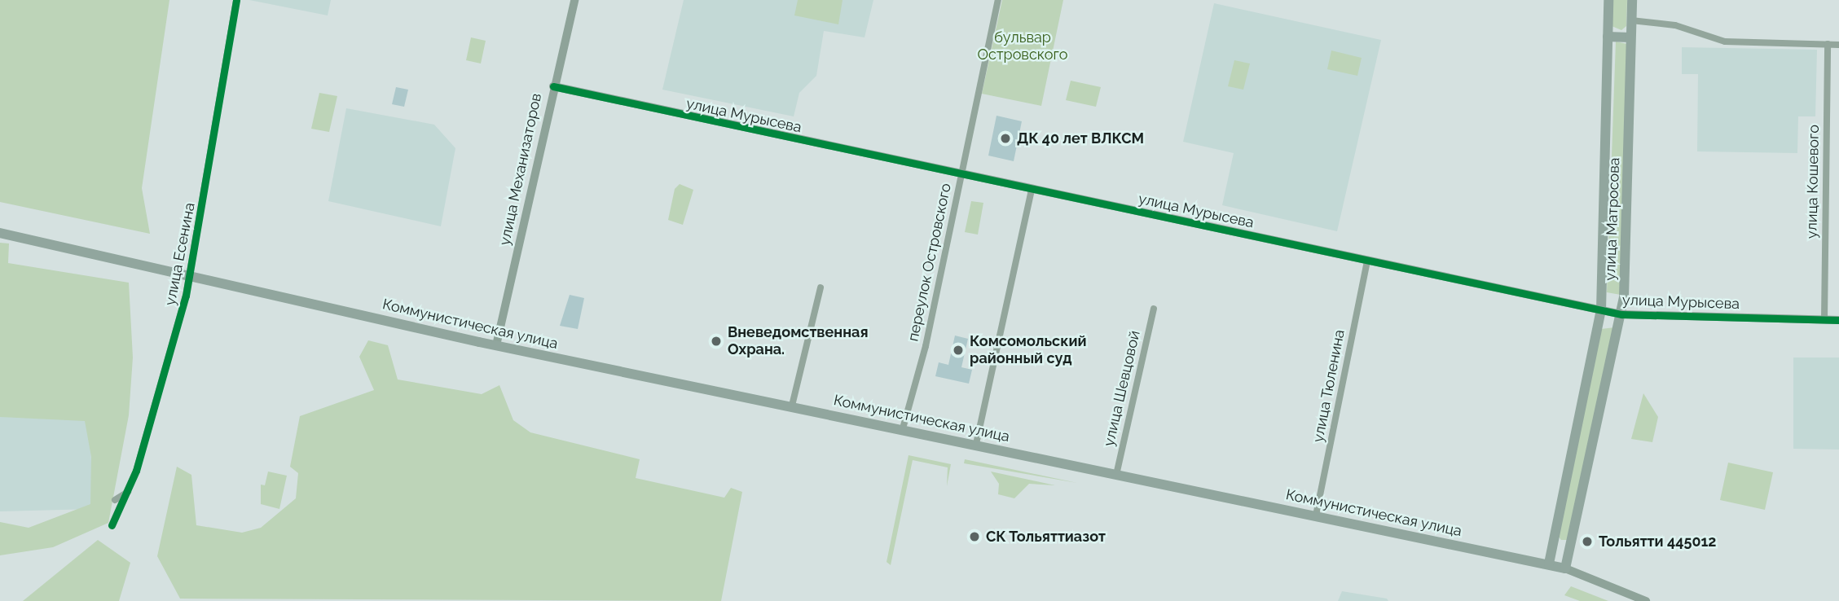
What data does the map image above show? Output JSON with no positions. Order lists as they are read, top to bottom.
{
  "streets": {
    "main road": ["улица Матросова", "Коммунистическая улица"],
    "street": [
      "улица Мурысева",
      "улица Механизаторов",
      "улица Кошевого",
      "улица Есенина",
      "переулок Островского",
      "улица Тюленина",
      "улица Шевцовой"
    ]
  },
  "crossings": [
    ["улица Мурысева", "улица Механизаторов"],
    ["улица Мурысева", "улица Кошевого"],
    ["улица Мурысева", "улица Матросова"],
    ["улица Мурысева", "переулок Островского"],
    ["улица Мурысева", "улица Тюленина"],
    ["улица Механизаторов", "Коммунистическая улица"],
    ["улица Матросова", "Коммунистическая улица"],
    ["улица Есенина", "Коммунистическая улица"],
    ["переулок Островского", "Коммунистическая улица"],
    ["Коммунистическая улица", "улица Тюленина"],
    ["Коммунистическая улица", "улица Шевцовой"]
  ],
  "parks": ["бульвар Островского"],
  "places": [
    "ДК 40 лет ВЛКСМ",
    "Вневедомственная Охрана.",
    "Комсомольский районный суд",
    "СК Тольяттиазот",
    "Тольятти 445012"
  ]
}
